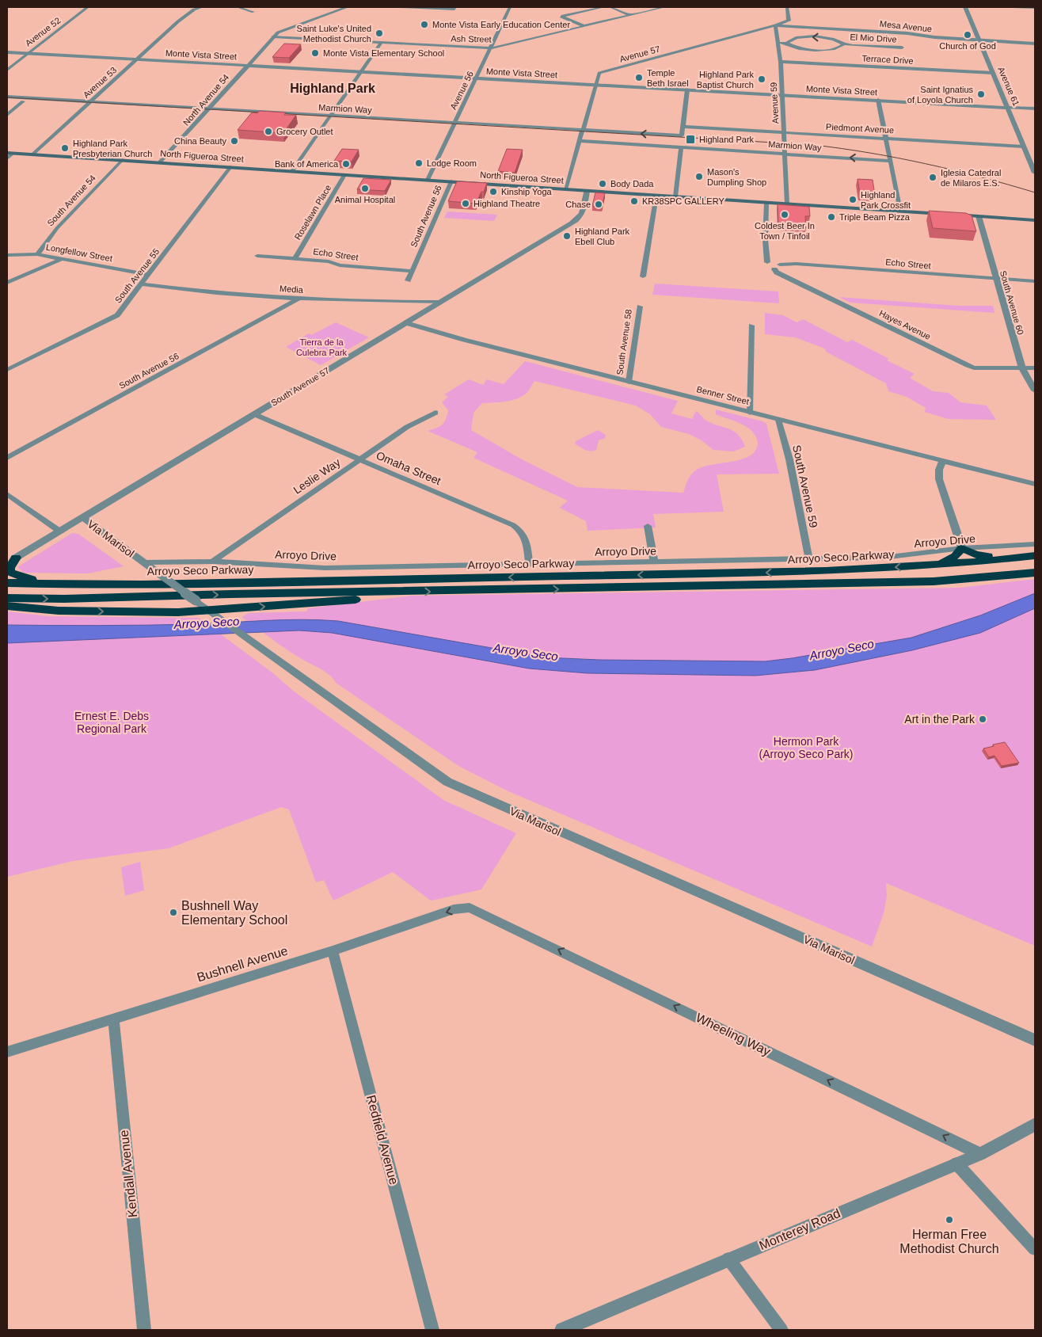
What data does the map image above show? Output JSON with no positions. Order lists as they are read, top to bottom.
{
  "streets": {
    "highway": ["Arroyo Seco Parkway"],
    "main road": ["North Figueroa Street"],
    "street": [
      "Mesa Avenue",
      "Avenue 52",
      "El Mio Drive",
      "Ash Street",
      "Avenue 57",
      "Monte Vista Street",
      "Terrace Drive",
      "Avenue 53",
      "Avenue 61",
      "Avenue 56",
      "North Avenue 54",
      "Avenue 59",
      "Marmion Way",
      "Piedmont Avenue",
      "South Avenue 54",
      "Roselawn Place",
      "South Avenue 56",
      "Longfellow Street",
      "Echo Street",
      "South Avenue 55",
      "Media",
      "South Avenue 60",
      "Hayes Avenue",
      "South Avenue 58",
      "South Avenue 57",
      "Benner Street",
      "Omaha Street",
      "Leslie Way",
      "South Avenue 59",
      "Via Marisol",
      "Arroyo Drive",
      "Bushnell Avenue",
      "Wheeling Way",
      "Redfield Avenue",
      "Kendall Avenue",
      "Monterey Road"
    ]
  },
  "crossings": [
    ["Mesa Avenue", "Avenue 57"],
    ["Mesa Avenue", "Avenue 61"],
    ["Mesa Avenue", "Avenue 59"],
    ["Avenue 52", "Monte Vista Street"],
    ["El Mio Drive", "Avenue 59"],
    ["Ash Street", "Avenue 56"],
    ["Ash Street", "North Avenue 54"],
    ["Avenue 57", "Monte Vista Street"],
    ["Avenue 57", "Avenue 59"],
    ["Avenue 57", "Marmion Way"],
    ["Avenue 57", "North Figueroa Street"],
    ["Monte Vista Street", "Avenue 53"],
    ["Monte Vista Street", "Avenue 61"],
    ["Monte Vista Street", "Avenue 56"],
    ["Monte Vista Street", "North Avenue 54"],
    ["Monte Vista Street", "Avenue 59"],
    ["Terrace Drive", "Avenue 61"],
    ["Terrace Drive", "Avenue 59"],
    ["Avenue 53", "Marmion Way"],
    ["Avenue 53", "North Figueroa Street"],
    ["Avenue 61", "Piedmont Avenue"],
    ["Avenue 56", "Marmion Way"],
    ["Avenue 56", "North Figueroa Street"],
    ["North Avenue 54", "Marmion Way"],
    ["North Avenue 54", "North Figueroa Street"],
    ["Avenue 59", "Marmion Way"],
    ["Avenue 59", "Piedmont Avenue"],
    ["Avenue 59", "North Figueroa Street"],
    ["Marmion Way", "Piedmont Avenue"],
    ["North Figueroa Street", "South Avenue 54"],
    ["North Figueroa Street", "Roselawn Place"],
    ["North Figueroa Street", "South Avenue 56"],
    ["North Figueroa Street", "South Avenue 55"],
    ["North Figueroa Street", "South Avenue 60"],
    ["North Figueroa Street", "South Avenue 57"],
    ["South Avenue 54", "Longfellow Street"],
    ["Roselawn Place", "Echo Street"],
    ["South Avenue 56", "Echo Street"],
    ["South Avenue 56", "Media"],
    ["Longfellow Street", "South Avenue 55"],
    ["Echo Street", "South Avenue 60"],
    ["Echo Street", "Hayes Avenue"],
    ["South Avenue 55", "Media"],
    ["Media", "South Avenue 57"],
    ["South Avenue 60", "Hayes Avenue"],
    ["South Avenue 58", "Benner Street"],
    ["South Avenue 57", "Benner Street"],
    ["South Avenue 57", "Omaha Street"],
    ["South Avenue 57", "Via Marisol"],
    ["Benner Street", "South Avenue 59"],
    ["Omaha Street", "Leslie Way"],
    ["Omaha Street", "Arroyo Drive"],
    ["Leslie Way", "Arroyo Drive"],
    ["South Avenue 59", "Arroyo Drive"],
    ["Via Marisol", "Arroyo Drive"],
    ["Bushnell Avenue", "Wheeling Way"],
    ["Bushnell Avenue", "Redfield Avenue"],
    ["Bushnell Avenue", "Kendall Avenue"],
    ["Wheeling Way", "Monterey Road"]
  ],
  "one_way": ["Wheeling Way"],
  "districts": ["Highland Park"],
  "water": ["Arroyo Seco"],
  "parks": ["Tierra de la Culebra Park", "Ernest E. Debs Regional Park", "Hermon Park (Arroyo Seco Park)"],
  "places": {
    "other": [
      "Monte Vista Early Education Center",
      "Saint Luke's United Methodist Church",
      "Church of God",
      "Monte Vista Elementary School",
      "Temple Beth Israel",
      "Highland Park Baptist Church",
      "Saint Ignatius of Loyola Church",
      "Grocery Outlet",
      "China Beauty",
      "Highland Park Presbyterian Church",
      "Lodge Room",
      "Bank of America",
      "Mason's Dumpling Shop",
      "Iglesia Catedral de Milaros E.S.",
      "Body Dada",
      "Animal Hospital",
      "Kinship Yoga",
      "Highland Park Crossfit",
      "KR38SPC GALLERY",
      "Highland Theatre",
      "Chase",
      "Coldest Beer In Town / Tinfoil",
      "Triple Beam Pizza",
      "Highland Park Ebell Club",
      "Art in the Park",
      "Bushnell Way Elementary School",
      "Herman Free Methodist Church"
    ],
    "transit": ["Highland Park"]
  }
}
